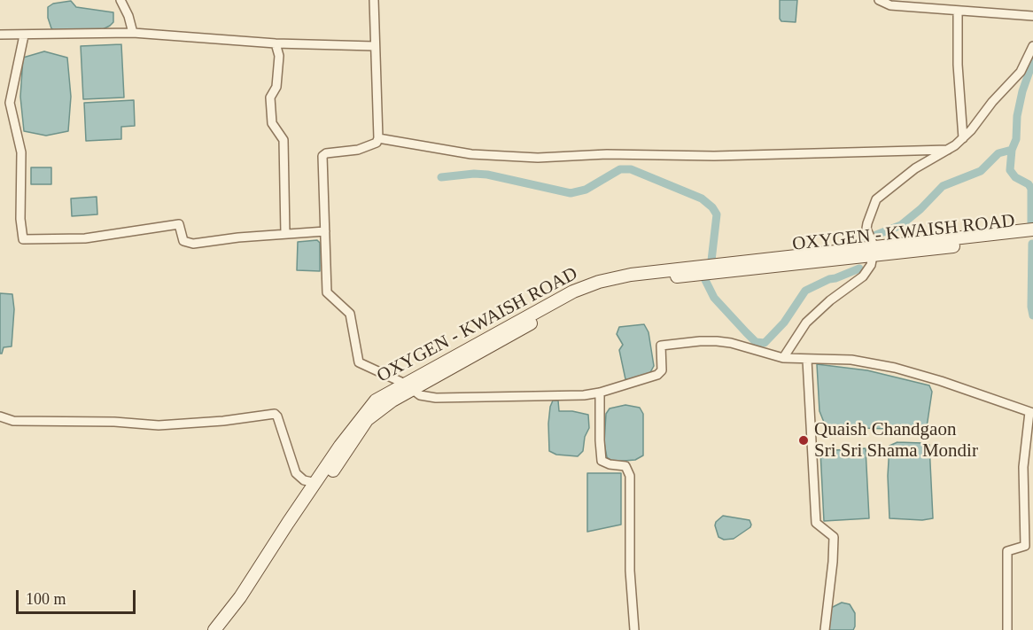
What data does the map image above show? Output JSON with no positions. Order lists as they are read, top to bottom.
{
  "streets": {
    "main road": ["OXYGEN - KWAISH ROAD"]
  },
  "places": ["Quaish Chandgaon Sri Sri Shama Mondir"],
  "scale_bar": "100 m"
}
